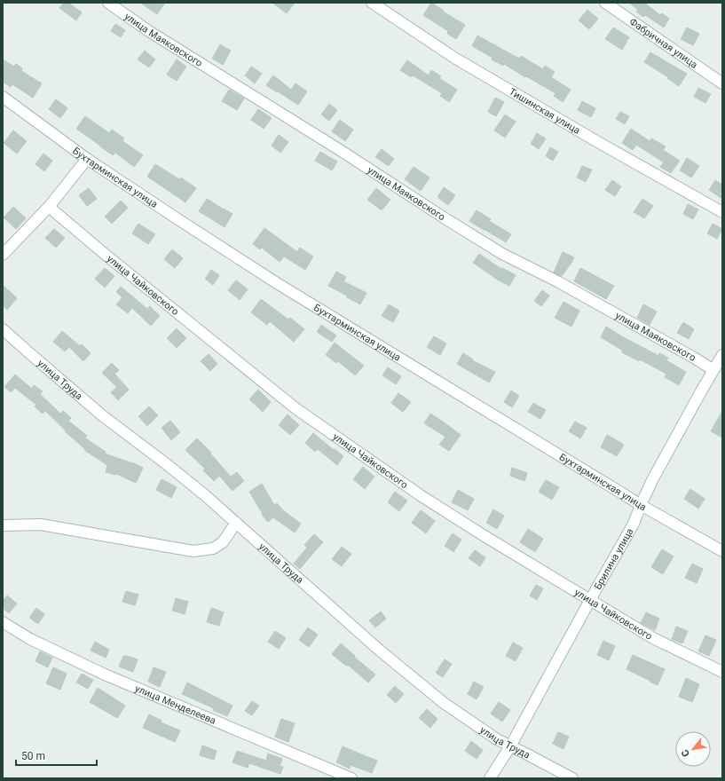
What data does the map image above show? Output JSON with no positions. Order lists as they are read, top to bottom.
{
  "streets": {
    "street": [
      "улица Маяковского",
      "Фабричная улица",
      "Тишинская улица",
      "Бухтарминская улица",
      "улица Чайковского",
      "улица Труда",
      "Брилина улица",
      "улица Менделеева"
    ]
  },
  "crossings": [
    ["улица Маяковского", "Брилина улица"],
    ["Бухтарминская улица", "Брилина улица"],
    ["улица Чайковского", "Брилина улица"],
    ["улица Труда", "Брилина улица"]
  ],
  "scale_bar": "50 m",
  "north": "bottom left"
}
